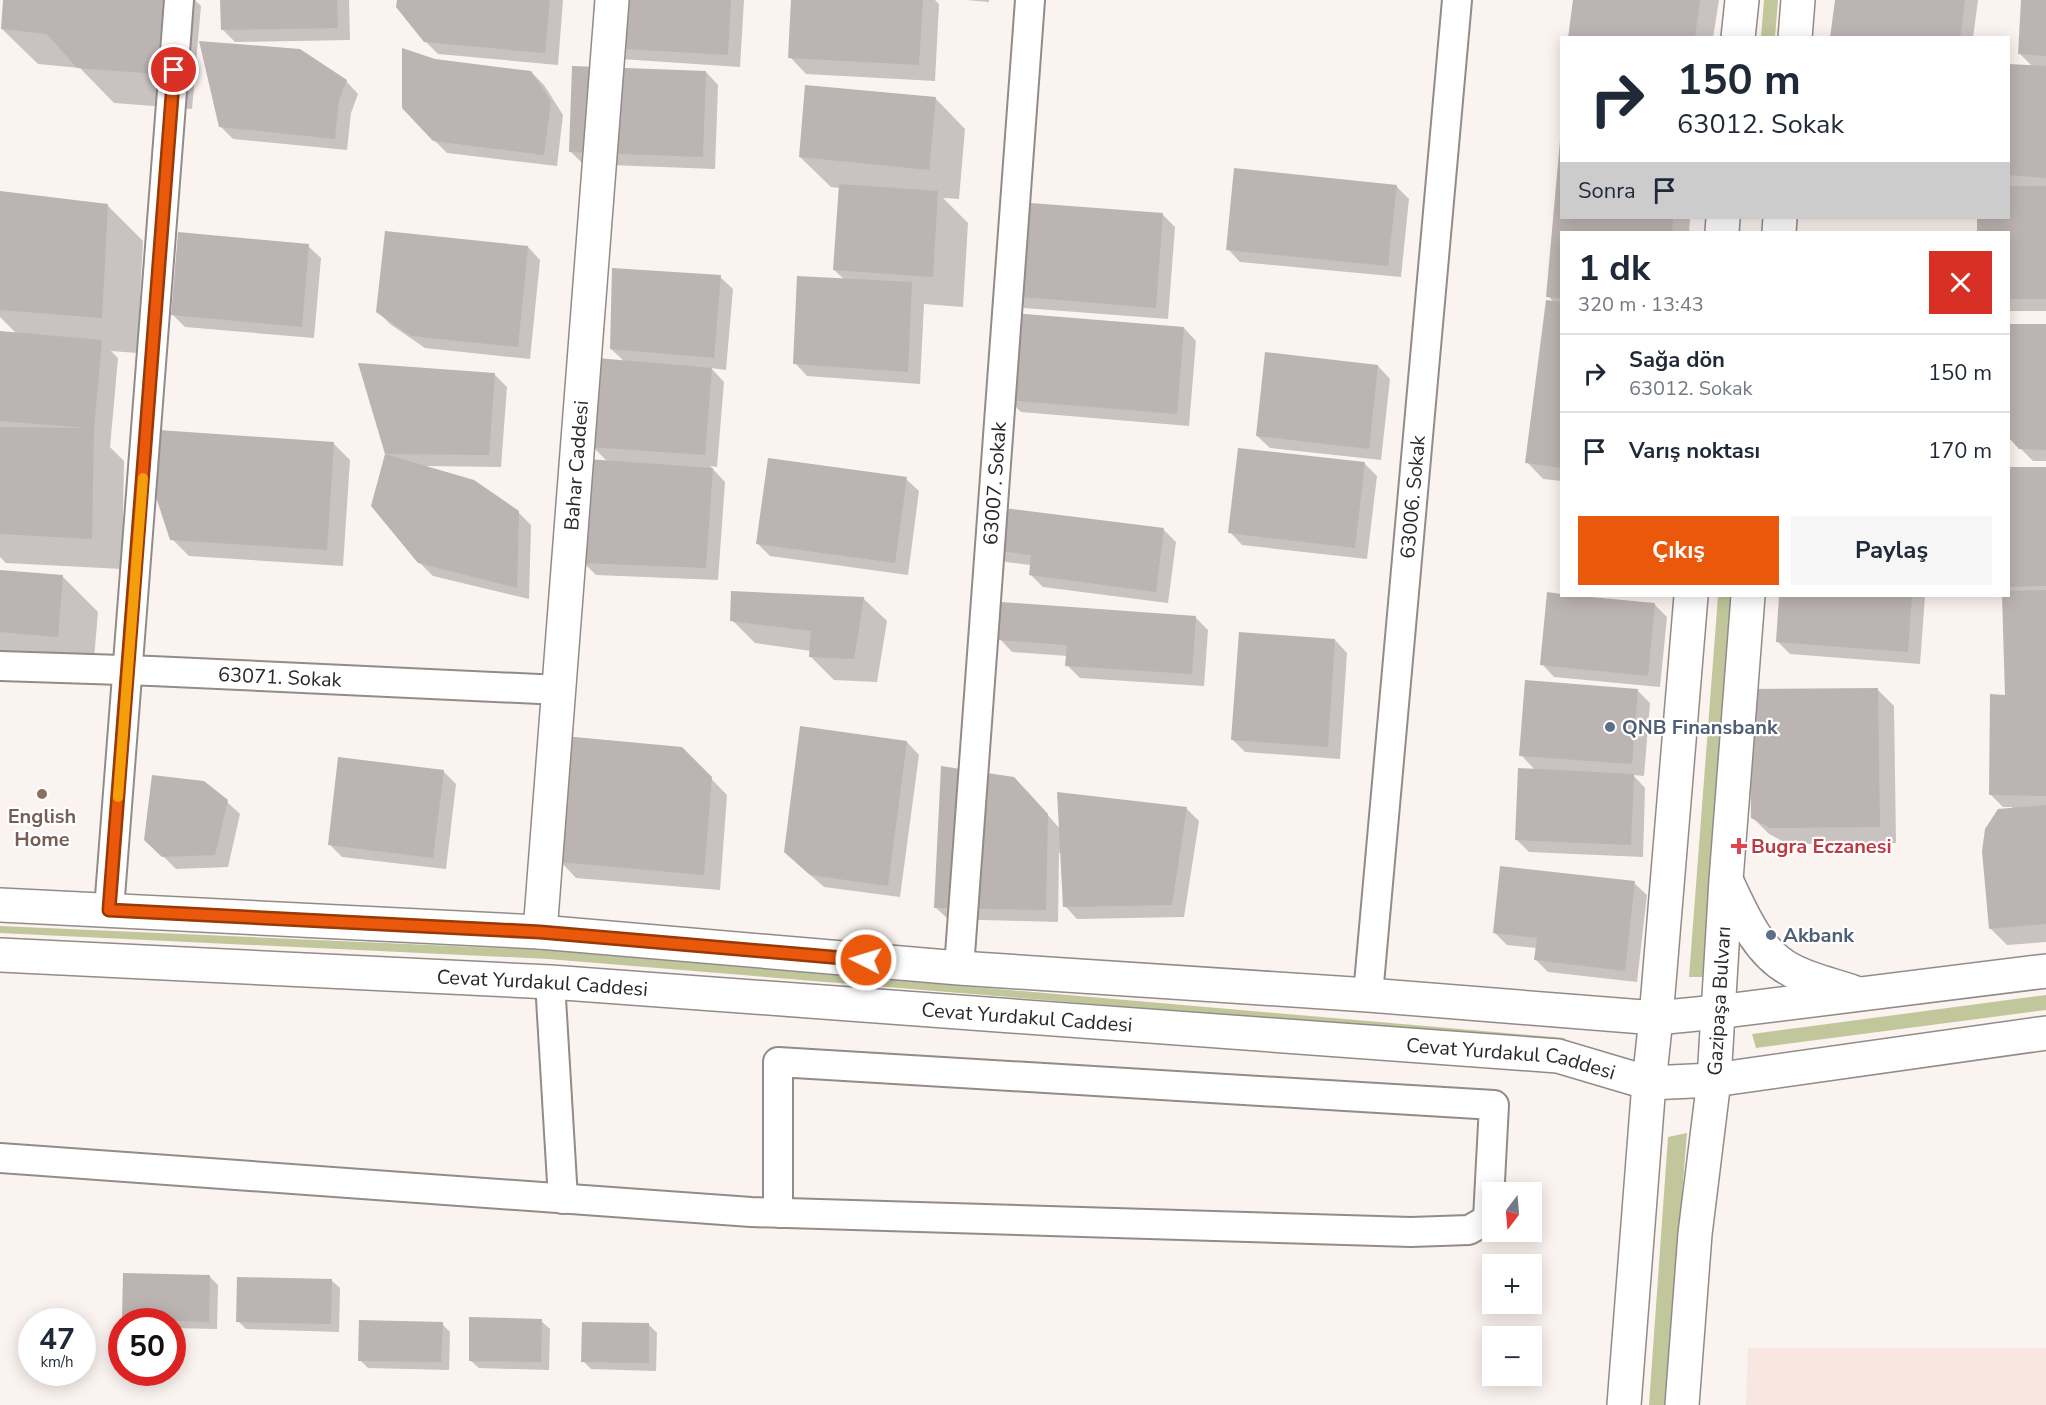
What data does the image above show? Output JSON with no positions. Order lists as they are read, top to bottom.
{
  "streets": {
    "main road": ["Bahar Caddesi", "Cevat Yurdakul Caddesi", "Gazipaşa Bulvarı"],
    "street": ["63007. Sokak", "63006. Sokak", "63071. Sokak"]
  },
  "crossings": [
    ["Bahar Caddesi", "63071. Sokak"],
    ["Cevat Yurdakul Caddesi", "Gazipaşa Bulvarı"]
  ],
  "places": {
    "other": ["QNB Finansbank", "English Home", "Akbank"],
    "health": ["Bugra Eczanesi"]
  },
  "north": "bottom",
  "page": {
    "turn": ["150 m", "63012. Sokak"],
    "then": "Sonra",
    "heading": ["1 dk", "320 m · 13:43"],
    "list": [
      {
        "name": "Sağa dön",
        "note": "63012. Sokak",
        "value": "150 m"
      },
      {
        "name": "Varış noktası",
        "value": "170 m"
      }
    ],
    "buttons": ["Çıkış", "Paylaş"],
    "map_buttons": ["+", "−"],
    "speed": "47 km/h",
    "limit": "50"
  }
}
